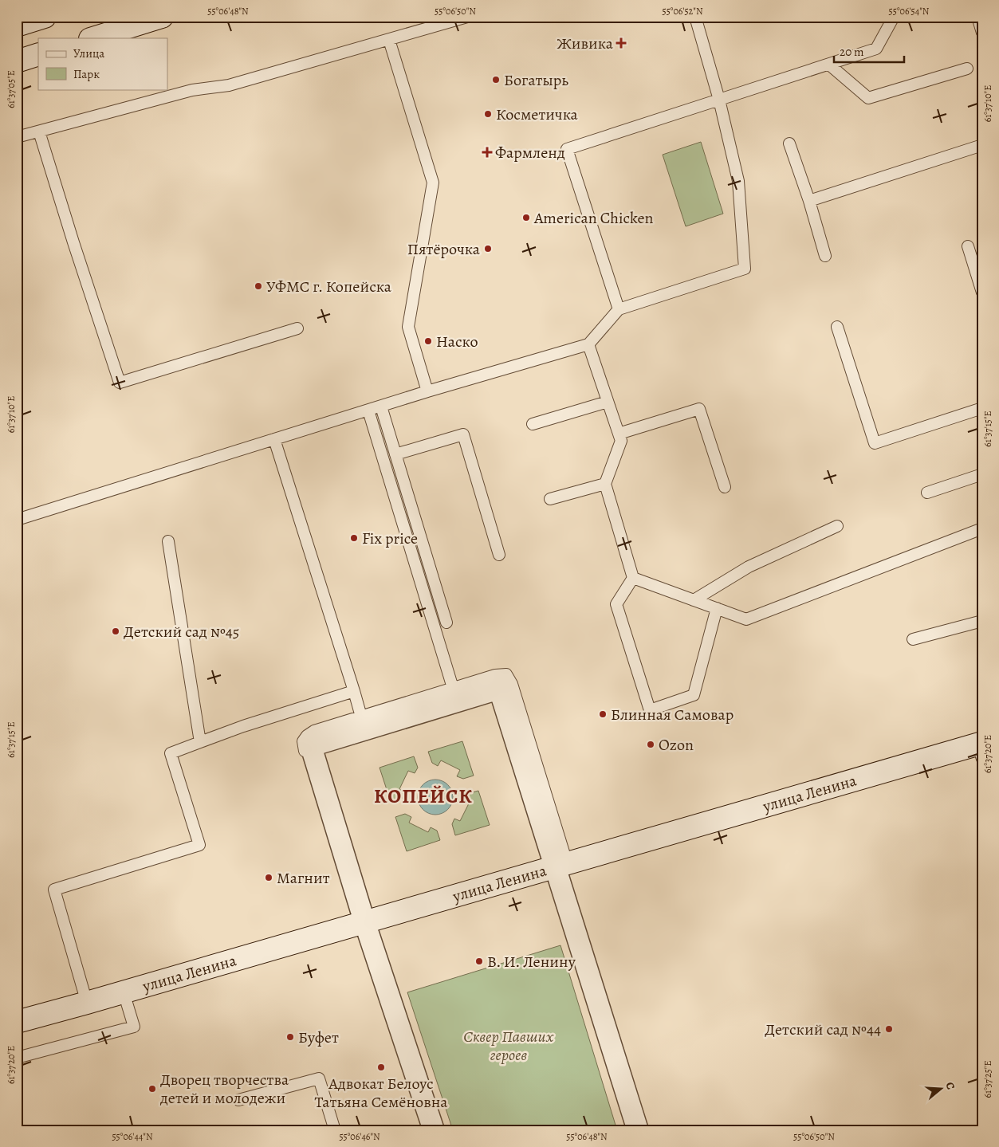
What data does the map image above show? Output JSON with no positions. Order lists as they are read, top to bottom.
{
  "streets": {
    "street": ["улица Ленина"]
  },
  "districts": ["КОПЕЙСК"],
  "parks": ["Сквер Павших героев"],
  "places": {
    "health": ["Живика", "Фармленд"],
    "other": [
      "Богатырь",
      "Косметичка",
      "American Chicken",
      "Пятёрочка",
      "УФМС г. Копейска",
      "Наско",
      "Fix price",
      "Детский сад №45",
      "Блинная Самовар",
      "Ozon",
      "Магнит",
      "В. И. Ленину",
      "Детский сад №44",
      "Буфет",
      "Адвокат Белоус Татьяна Семёновна",
      "Дворец творчества детей и молодежи"
    ]
  },
  "legend": ["Улица", "Парк"],
  "scale_bar": "20 m",
  "north": "right",
  "coordinates": [
    "55°06'48\"N",
    "55°06'50\"N",
    "55°06'52\"N",
    "55°06'54\"N",
    "61°37'05\"E",
    "61°37'10\"E",
    "61°37'15\"E",
    "61°37'20\"E",
    "61°37'25\"E",
    "55°06'44\"N",
    "55°06'46\"N"
  ]
}
